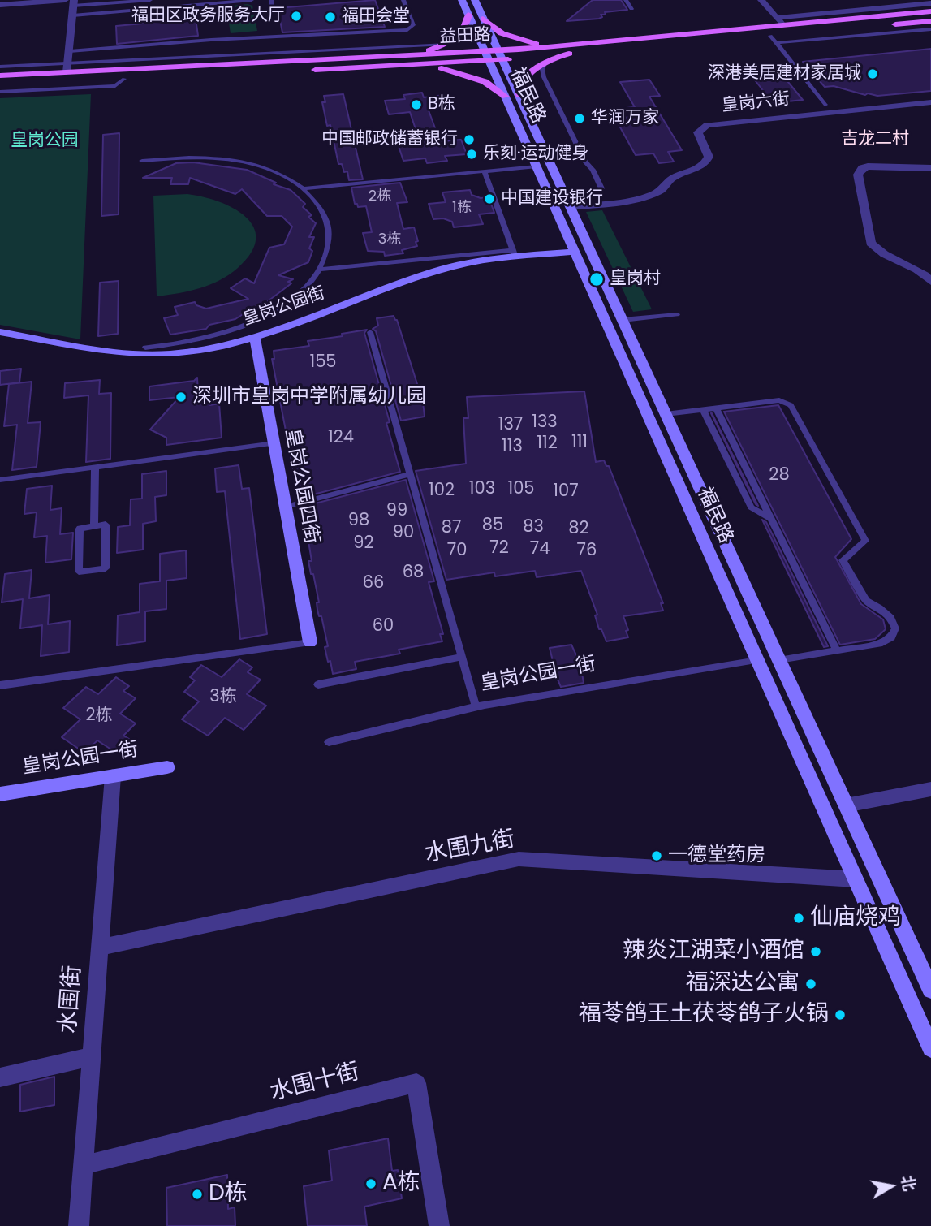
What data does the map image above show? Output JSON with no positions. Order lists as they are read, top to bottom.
{
  "streets": {
    "main road": [
      "益田路",
      "福民路",
      "皇岗公园街",
      "皇岗公园四街",
      "皇岗公园一街"
    ],
    "street": [
      "皇岗六街",
      "水围九街",
      "水围街",
      "水围十街"
    ]
  },
  "crossings": [
    ["益田路", "福民路"],
    ["福民路", "皇岗六街"],
    ["福民路", "皇岗公园街"],
    ["福民路", "皇岗公园一街"],
    ["福民路", "水围九街"],
    ["皇岗公园街", "皇岗公园四街"],
    ["皇岗公园一街", "水围街"],
    ["水围九街", "水围街"],
    ["水围街", "水围十街"]
  ],
  "districts": ["吉龙二村"],
  "parks": ["皇岗公园"],
  "places": [
    "福田区政务服务大厅",
    "福田会堂",
    "深港美居建材家居城",
    "B栋",
    "华润万家",
    "中国邮政储蓄银行",
    "乐刻·运动健身",
    "中国建设银行",
    "皇岗村",
    "深圳市皇岗中学附属幼儿园",
    "一德堂药房",
    "仙庙烧鸡",
    "辣炎江湖菜小酒馆",
    "福深达公寓",
    "福苓鸽王土茯苓鸽子火锅",
    "A栋",
    "D栋"
  ],
  "house_numbers": [
    "2栋",
    "1栋",
    "3栋",
    "155",
    "133",
    "137",
    "124",
    "111",
    "112",
    "113",
    "28",
    "103",
    "105",
    "102",
    "107",
    "99",
    "98",
    "85",
    "83",
    "87",
    "82",
    "90",
    "92",
    "72",
    "74",
    "70",
    "76",
    "68",
    "66",
    "60",
    "3栋",
    "2栋"
  ],
  "north": "right"
}
